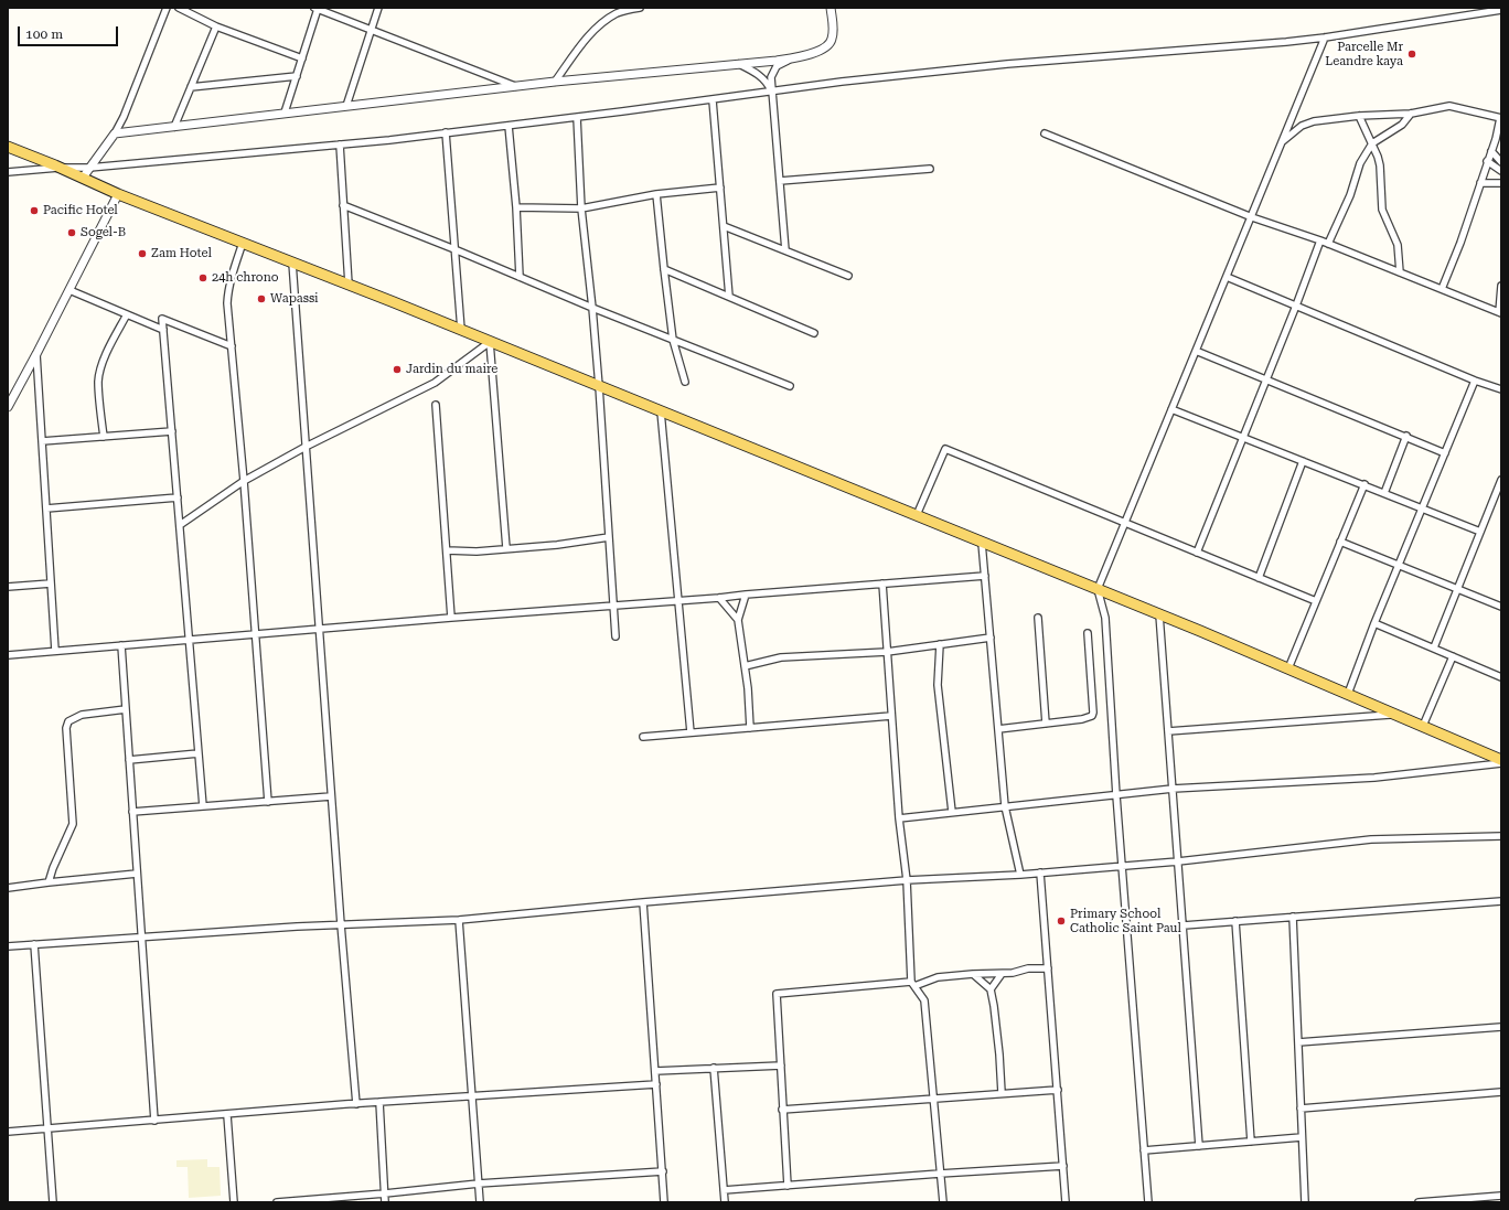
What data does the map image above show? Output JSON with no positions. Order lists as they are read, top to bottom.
{
  "places": [
    "Parcelle Mr Leandre kaya",
    "Pacific Hotel",
    "Sogel-B",
    "Zam Hotel",
    "24h chrono",
    "Wapassi",
    "Jardin du maire",
    "Primary School Catholic Saint Paul"
  ],
  "scale_bar": "100 m"
}
